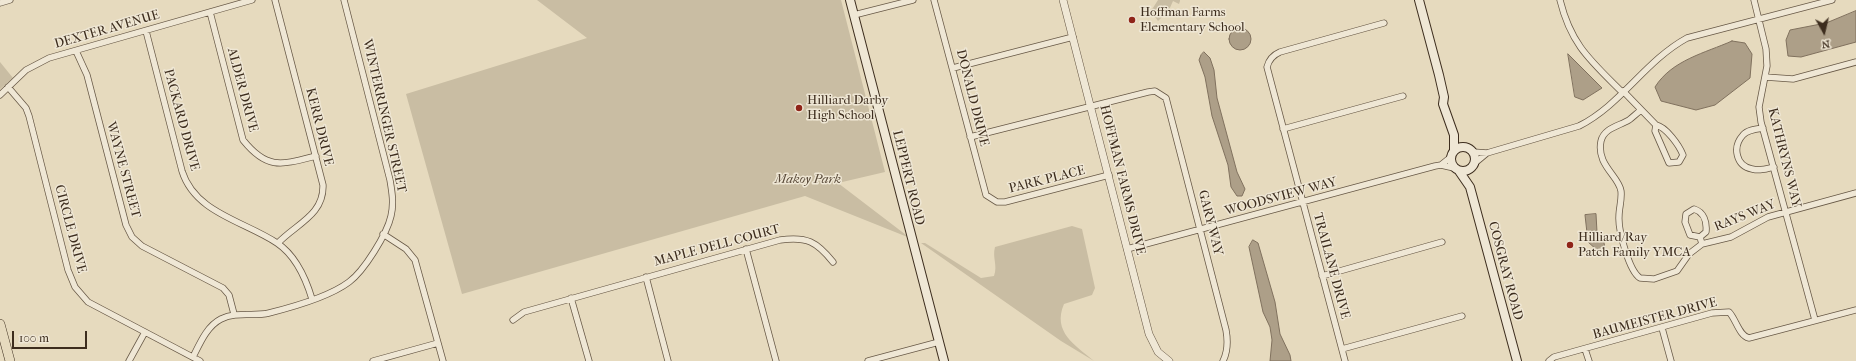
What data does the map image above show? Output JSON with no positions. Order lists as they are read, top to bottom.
{
  "streets": {
    "main road": ["LEPPERT ROAD", "COSGRAY ROAD"],
    "street": [
      "DEXTER AVENUE",
      "ALDER DRIVE",
      "DONALD DRIVE",
      "WINTERRINGER STREET",
      "PACKARD DRIVE",
      "KERR DRIVE",
      "KATHRYNS WAY",
      "WAYNE STREET",
      "PARK PLACE",
      "HOFFMAN FARMS DRIVE",
      "WOODSVIEW WAY",
      "RAYS WAY",
      "GARY WAY",
      "CIRCLE DRIVE",
      "MAPLE DELL COURT",
      "TRAILANE DRIVE",
      "BAUMEISTER DRIVE"
    ]
  },
  "crossings": [
    ["DEXTER AVENUE", "ALDER DRIVE"],
    ["DEXTER AVENUE", "PACKARD DRIVE"],
    ["DEXTER AVENUE", "WAYNE STREET"],
    ["DEXTER AVENUE", "CIRCLE DRIVE"],
    ["ALDER DRIVE", "KERR DRIVE"],
    ["DONALD DRIVE", "PARK PLACE"],
    ["WINTERRINGER STREET", "PACKARD DRIVE"],
    ["WINTERRINGER STREET", "WAYNE STREET"],
    ["WINTERRINGER STREET", "CIRCLE DRIVE"],
    ["PACKARD DRIVE", "KERR DRIVE"],
    ["KATHRYNS WAY", "RAYS WAY"],
    ["KATHRYNS WAY", "BAUMEISTER DRIVE"],
    ["PARK PLACE", "HOFFMAN FARMS DRIVE"],
    ["HOFFMAN FARMS DRIVE", "WOODSVIEW WAY"],
    ["HOFFMAN FARMS DRIVE", "GARY WAY"],
    ["WOODSVIEW WAY", "GARY WAY"],
    ["WOODSVIEW WAY", "TRAILANE DRIVE"],
    ["WOODSVIEW WAY", "COSGRAY ROAD"]
  ],
  "parks": ["Makoy Park"],
  "places": ["Hoffman Farms Elementary School", "Hilliard Darby High School", "Hilliard/Ray Patch Family YMCA"],
  "scale_bar": "100 m",
  "north": "bottom"
}
